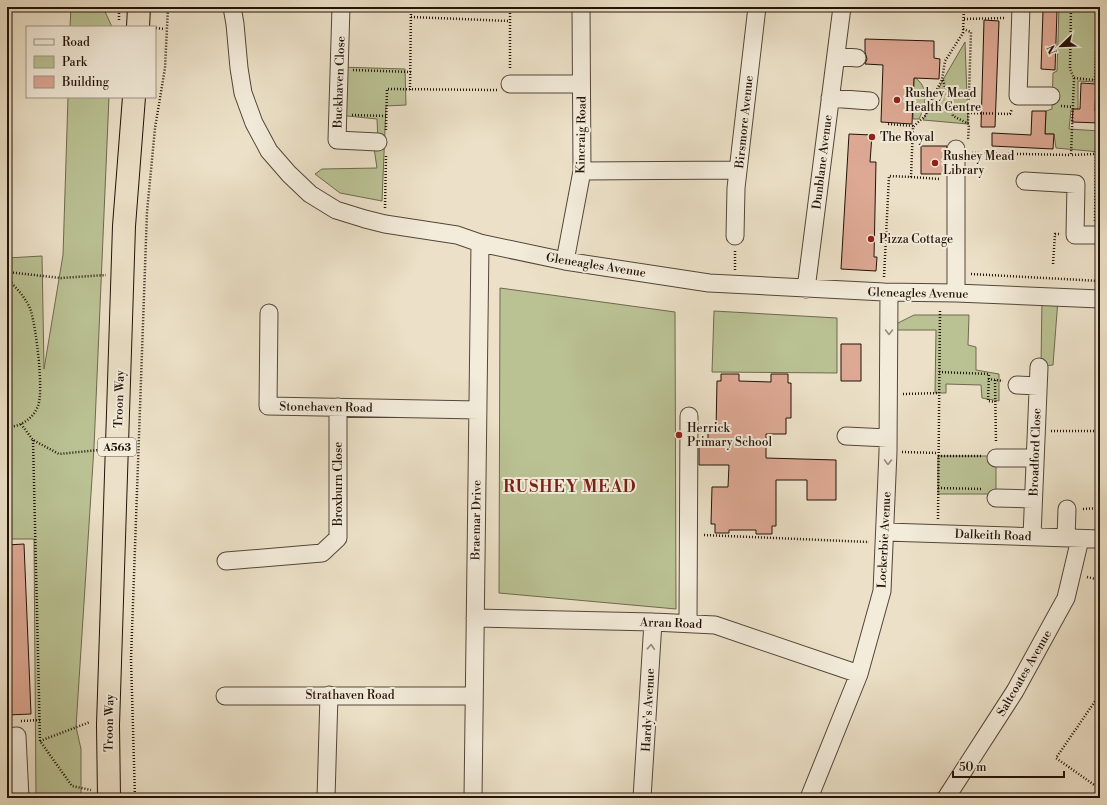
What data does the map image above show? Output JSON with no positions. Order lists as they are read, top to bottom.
{
  "streets": {
    "highway": ["Troon Way", "A563"],
    "street": [
      "Buckhaven Close",
      "Birsmore Avenue",
      "Kincraig Road",
      "Dunblane Avenue",
      "Gleneagles Avenue",
      "Stonehaven Road",
      "Broadford Close",
      "Broxburn Close",
      "Braemar Drive",
      "Dalkeith Road",
      "Lockerbie Avenue",
      "Arran Road",
      "Saltcoates Avenue",
      "Strathaven Road",
      "Hardy's Avenue"
    ]
  },
  "crossings": [
    ["Kincraig Road", "Gleneagles Avenue"],
    ["Dunblane Avenue", "Gleneagles Avenue"],
    ["Gleneagles Avenue", "Braemar Drive"],
    ["Gleneagles Avenue", "Lockerbie Avenue"],
    ["Stonehaven Road", "Broxburn Close"],
    ["Stonehaven Road", "Braemar Drive"],
    ["Broadford Close", "Dalkeith Road"],
    ["Braemar Drive", "Arran Road"],
    ["Braemar Drive", "Strathaven Road"],
    ["Dalkeith Road", "Lockerbie Avenue"],
    ["Dalkeith Road", "Saltcoates Avenue"],
    ["Lockerbie Avenue", "Arran Road"],
    ["Arran Road", "Hardy's Avenue"]
  ],
  "one_way": ["Lockerbie Avenue", "Hardy's Avenue"],
  "districts": ["RUSHEY MEAD"],
  "places": [
    "Rushey Mead Health Centre",
    "The Royal",
    "Rushey Mead Library",
    "Pizza Cottage",
    "Herrick Primary School"
  ],
  "legend": ["Road", "Park", "Building"],
  "scale_bar": "50 m",
  "north": "bottom left"
}
